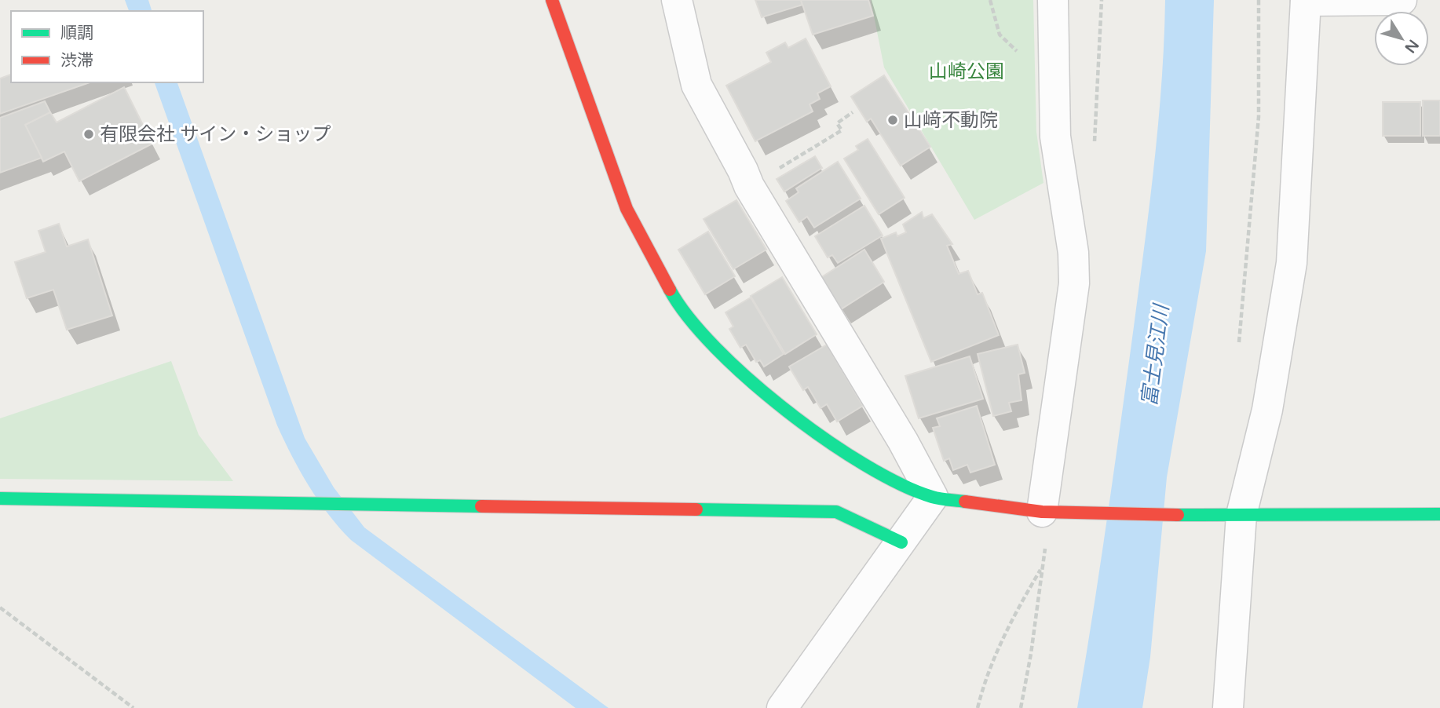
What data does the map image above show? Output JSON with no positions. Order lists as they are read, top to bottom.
{
  "water": ["富士見江川"],
  "parks": ["山崎公園"],
  "places": ["山﨑不動院", "有限会社 サイン・ショップ"],
  "legend": ["順調", "渋滞"],
  "north": "bottom right"
}
